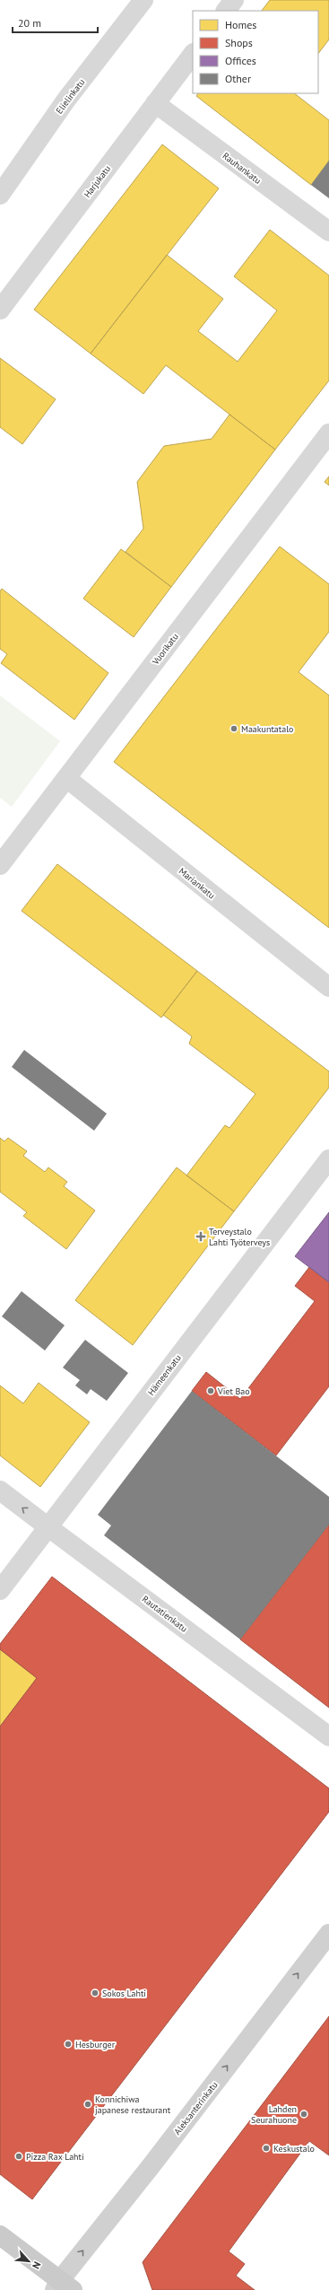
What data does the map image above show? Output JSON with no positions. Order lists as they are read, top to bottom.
{
  "streets": {
    "main road": ["Aleksanterinkatu"],
    "street": [
      "Elielinkatu",
      "Rauhankatu",
      "Harjukatu",
      "Vuorikatu",
      "Mariankatu",
      "Hämeenkatu",
      "Rautatienkatu"
    ]
  },
  "crossings": [
    ["Rauhankatu", "Harjukatu"],
    ["Vuorikatu", "Mariankatu"],
    ["Hämeenkatu", "Rautatienkatu"]
  ],
  "one_way": ["Aleksanterinkatu"],
  "places": {
    "other": [
      "Maakuntatalo",
      "Viet Bao",
      "Sokos Lahti",
      "Hesburger",
      "Konnichiwa japanese restaurant",
      "Lahden Seurahuone",
      "Keskustalo",
      "Pizza Rax Lahti"
    ],
    "health": ["Terveystalo Lahti Työterveys"]
  },
  "legend": [
    "Homes",
    "Shops",
    "Offices",
    "Other"
  ],
  "scale_bar": "20 m",
  "north": "bottom right"
}
